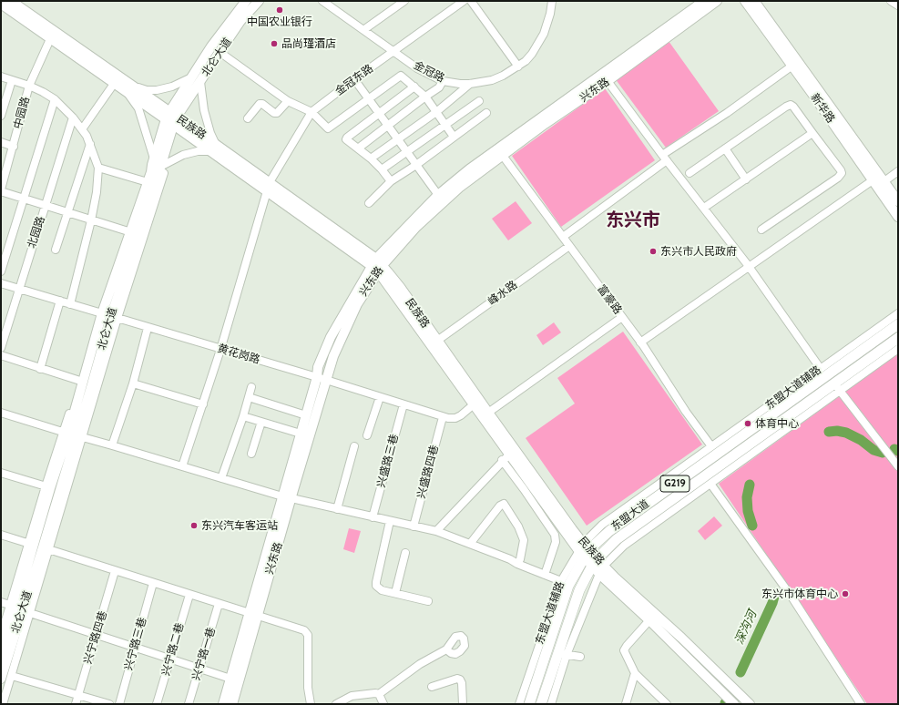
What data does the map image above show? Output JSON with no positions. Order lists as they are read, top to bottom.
{
  "streets": {
    "highway": ["G219", "东盟大道"],
    "main road": [
      "北仑大道",
      "兴东路",
      "新华路",
      "民族路"
    ],
    "street": [
      "金冠路",
      "金冠东路",
      "中园路",
      "北园路",
      "峰水路",
      "富豪路",
      "黄花岗路",
      "东盟大道辅路",
      "兴盛路三巷",
      "兴盛路四巷",
      "兴宁路四巷",
      "兴宁路三巷",
      "兴宁路二巷",
      "兴宁路一巷"
    ]
  },
  "crossings": [
    ["北仑大道", "民族路"],
    ["北仑大道", "黄花岗路"],
    ["金冠路", "金冠东路"],
    ["金冠东路", "民族路"],
    ["金冠东路", "黄花岗路"],
    ["兴东路", "民族路"],
    ["兴东路", "富豪路"],
    ["兴东路", "黄花岗路"],
    ["中园路", "民族路"],
    ["民族路", "峰水路"],
    ["民族路", "黄花岗路"],
    ["民族路", "东盟大道辅路"],
    ["民族路", "东盟大道"],
    ["北园路", "黄花岗路"],
    ["峰水路", "富豪路"],
    ["富豪路", "东盟大道辅路"],
    ["黄花岗路", "兴盛路三巷"],
    ["黄花岗路", "兴盛路四巷"],
    ["东盟大道辅路", "东盟大道"]
  ],
  "districts": ["东兴市"],
  "water": ["深沟河"],
  "places": [
    "中国农业银行",
    "品尚瑾酒店",
    "东兴市人民政府",
    "体育中心",
    "东兴汽车客运站",
    "东兴市体育中心"
  ]
}
